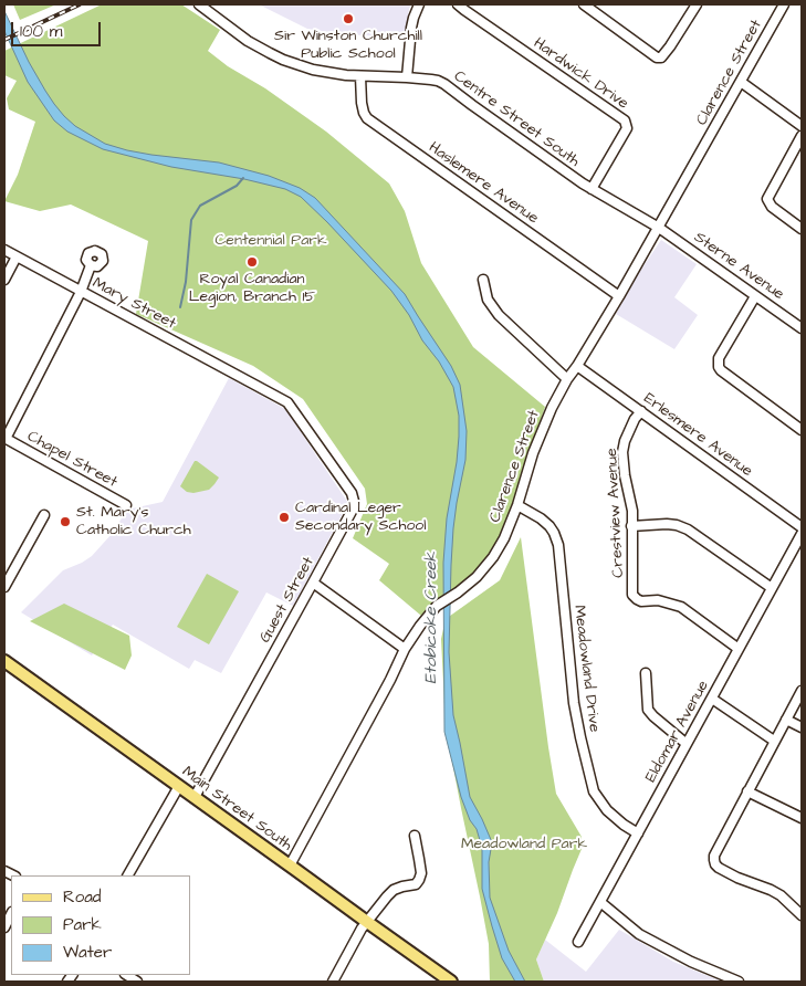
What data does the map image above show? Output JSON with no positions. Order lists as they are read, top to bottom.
{
  "streets": {
    "main road": ["Main Street South"],
    "street": [
      "Clarence Street",
      "Hardwick Drive",
      "Centre Street South",
      "Haslemere Avenue",
      "Sterne Avenue",
      "Mary Street",
      "Erlesmere Avenue",
      "Chapel Street",
      "Crestview Avenue",
      "Guest Street",
      "Meadowland Drive",
      "Eldomar Avenue"
    ]
  },
  "crossings": [
    ["Clarence Street", "Centre Street South"],
    ["Clarence Street", "Haslemere Avenue"],
    ["Clarence Street", "Sterne Avenue"],
    ["Clarence Street", "Erlesmere Avenue"],
    ["Clarence Street", "Meadowland Drive"],
    ["Clarence Street", "Main Street South"],
    ["Hardwick Drive", "Centre Street South"],
    ["Centre Street South", "Haslemere Avenue"],
    ["Centre Street South", "Sterne Avenue"],
    ["Mary Street", "Guest Street"],
    ["Erlesmere Avenue", "Crestview Avenue"],
    ["Crestview Avenue", "Eldomar Avenue"],
    ["Guest Street", "Main Street South"],
    ["Meadowland Drive", "Eldomar Avenue"]
  ],
  "water": ["Etobicoke Creek"],
  "parks": ["Centennial Park", "Meadowland Park"],
  "places": [
    "Sir Winston Churchill Public School",
    "Royal Canadian Legion, Branch 15",
    "Cardinal Leger Secondary School",
    "St. Mary's Catholic Church"
  ],
  "legend": ["Road", "Park", "Water"],
  "scale_bar": "100 m"
}
